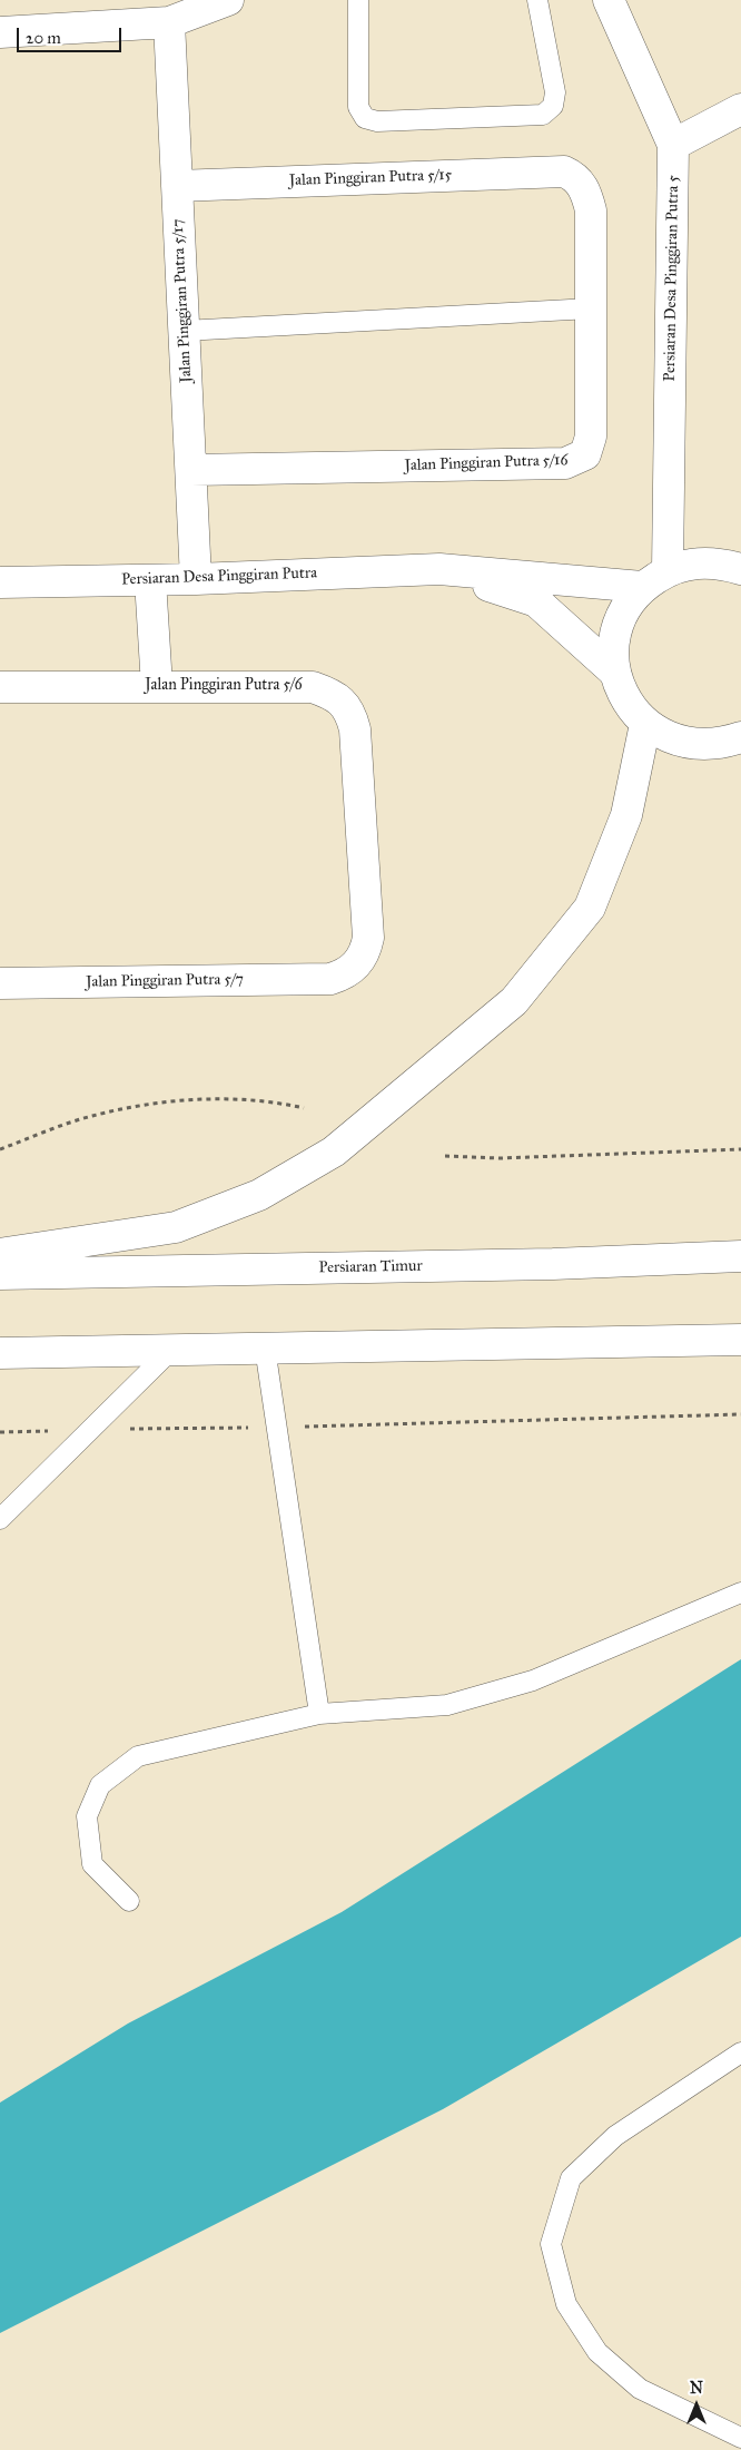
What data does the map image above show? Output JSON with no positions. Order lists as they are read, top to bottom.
{
  "streets": {
    "street": [
      "Jalan Pinggiran Putra 5/15",
      "Persiaran Desa Pinggiran Putra 5",
      "Jalan Pinggiran Putra 5/17",
      "Jalan Pinggiran Putra 5/16",
      "Persiaran Desa Pinggiran Putra",
      "Jalan Pinggiran Putra 5/6",
      "Jalan Pinggiran Putra 5/7",
      "Persiaran Timur"
    ]
  },
  "crossings": [
    ["Jalan Pinggiran Putra 5/15", "Jalan Pinggiran Putra 5/17"],
    ["Jalan Pinggiran Putra 5/15", "Jalan Pinggiran Putra 5/16"],
    ["Jalan Pinggiran Putra 5/17", "Jalan Pinggiran Putra 5/16"],
    ["Jalan Pinggiran Putra 5/17", "Persiaran Desa Pinggiran Putra"],
    ["Jalan Pinggiran Putra 5/6", "Jalan Pinggiran Putra 5/7"]
  ],
  "scale_bar": "20 m",
  "north": "top"
}
